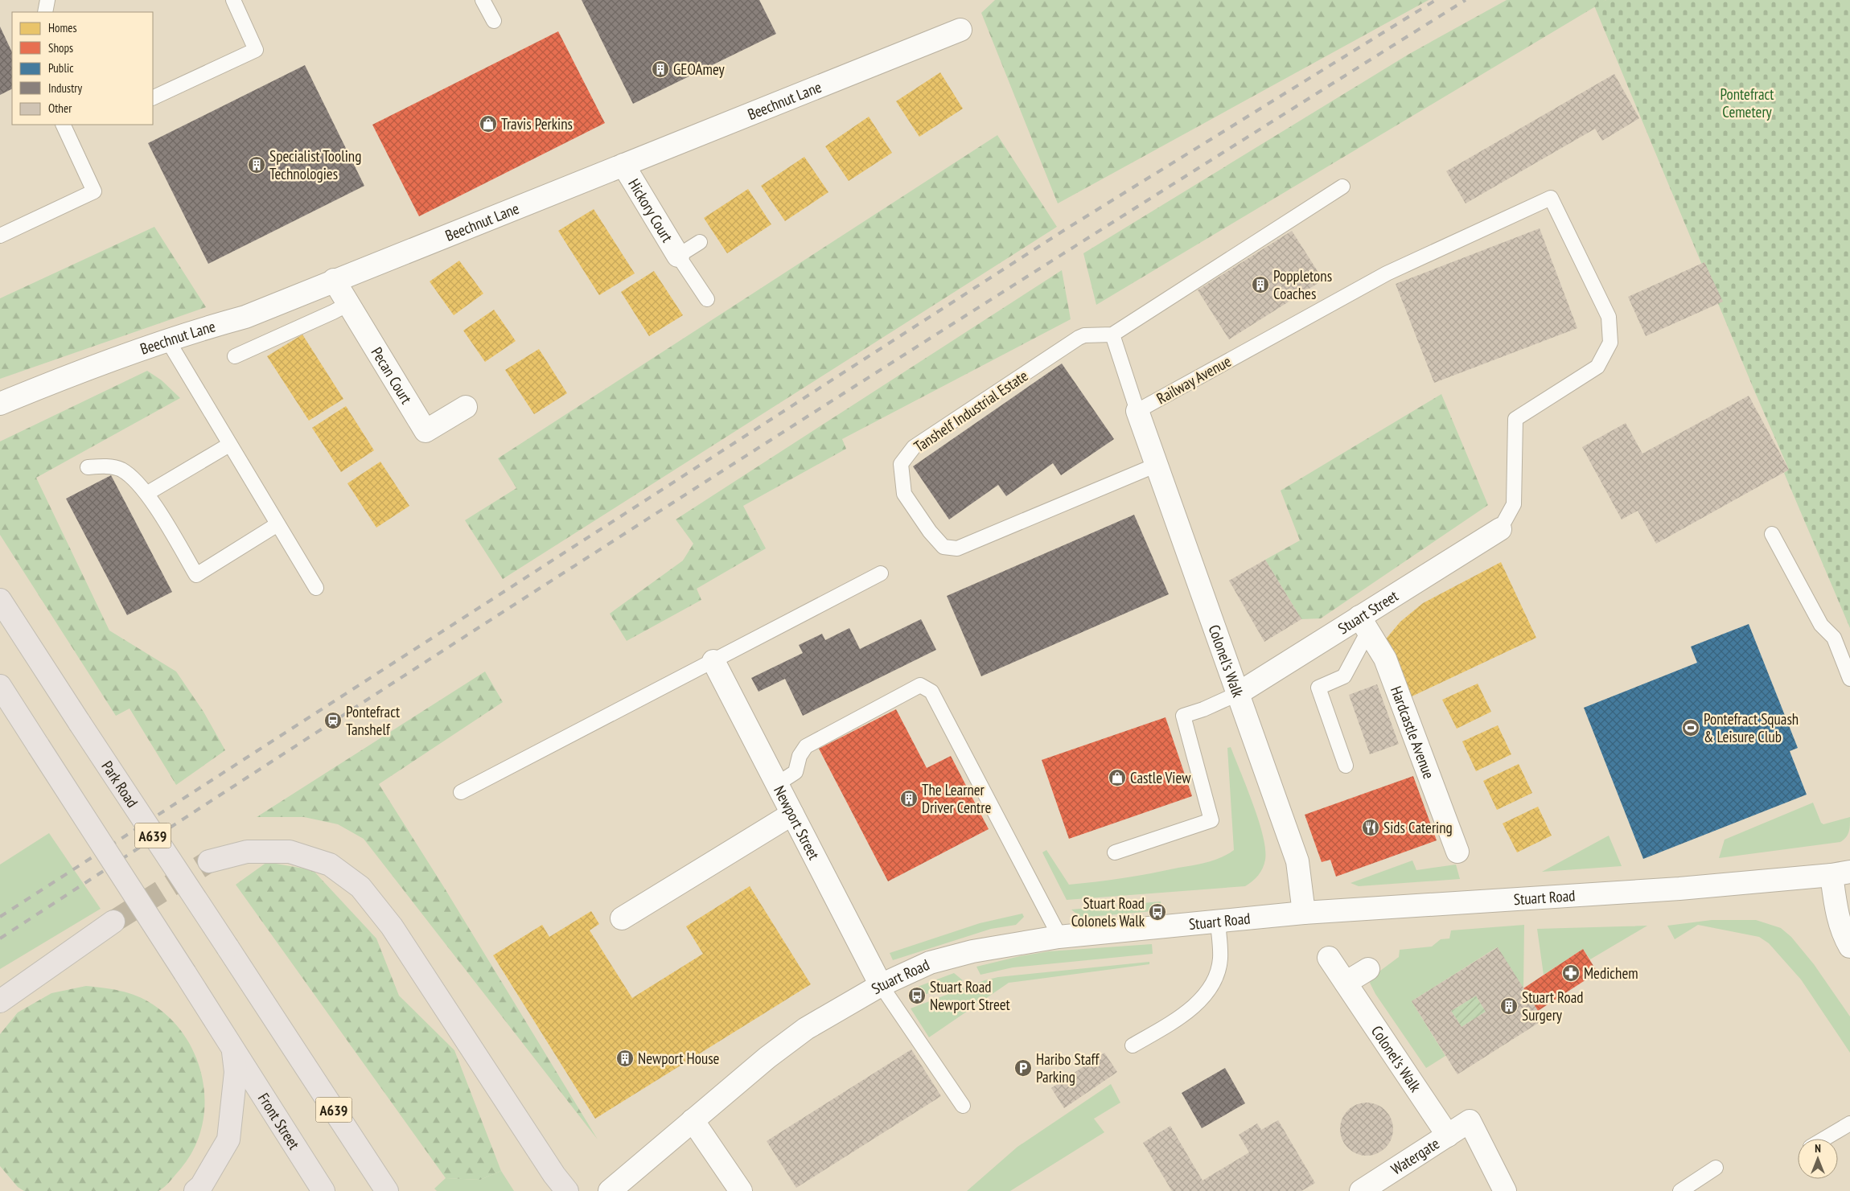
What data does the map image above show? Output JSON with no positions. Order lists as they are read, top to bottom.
{
  "streets": {
    "main road": ["Park Road", "A639", "Front Street"],
    "street": [
      "Beechnut Lane",
      "Hickory Court",
      "Pecan Court",
      "Stuart Street",
      "Colonel's Walk",
      "Hardcastle Avenue",
      "Newport Street",
      "Stuart Road",
      "Watergate"
    ],
    "lane": ["Railway Avenue", "Tanshelf Industrial Estate"]
  },
  "crossings": [
    ["Beechnut Lane", "Hickory Court"],
    ["Beechnut Lane", "Pecan Court"],
    ["Railway Avenue", "Stuart Street"],
    ["Railway Avenue", "Colonel's Walk"],
    ["Tanshelf Industrial Estate", "Colonel's Walk"],
    ["Stuart Street", "Colonel's Walk"],
    ["Stuart Street", "Hardcastle Avenue"],
    ["Colonel's Walk", "Stuart Road"],
    ["Colonel's Walk", "Watergate"],
    ["Newport Street", "Stuart Road"]
  ],
  "parks": ["Pontefract Cemetery"],
  "places": {
    "building": [
      "GEOAmey",
      "Specialist Tooling Technologies",
      "Poppletons Coaches",
      "The Learner Driver Centre",
      "Stuart Road Surgery",
      "Newport House"
    ],
    "shop": ["Travis Perkins", "Castle View"],
    "station": ["Pontefract Tanshelf"],
    "sports": ["Pontefract Squash & Leisure Club"],
    "restaurant": ["Sids Catering"],
    "bus stop": ["Stuart Road Colonels Walk", "Stuart Road Newport Street"],
    "pharmacy": ["Medichem"],
    "parking": ["Haribo Staff Parking"]
  },
  "legend": [
    "Homes",
    "Shops",
    "Public",
    "Industry",
    "Other"
  ],
  "north": "top"
}
